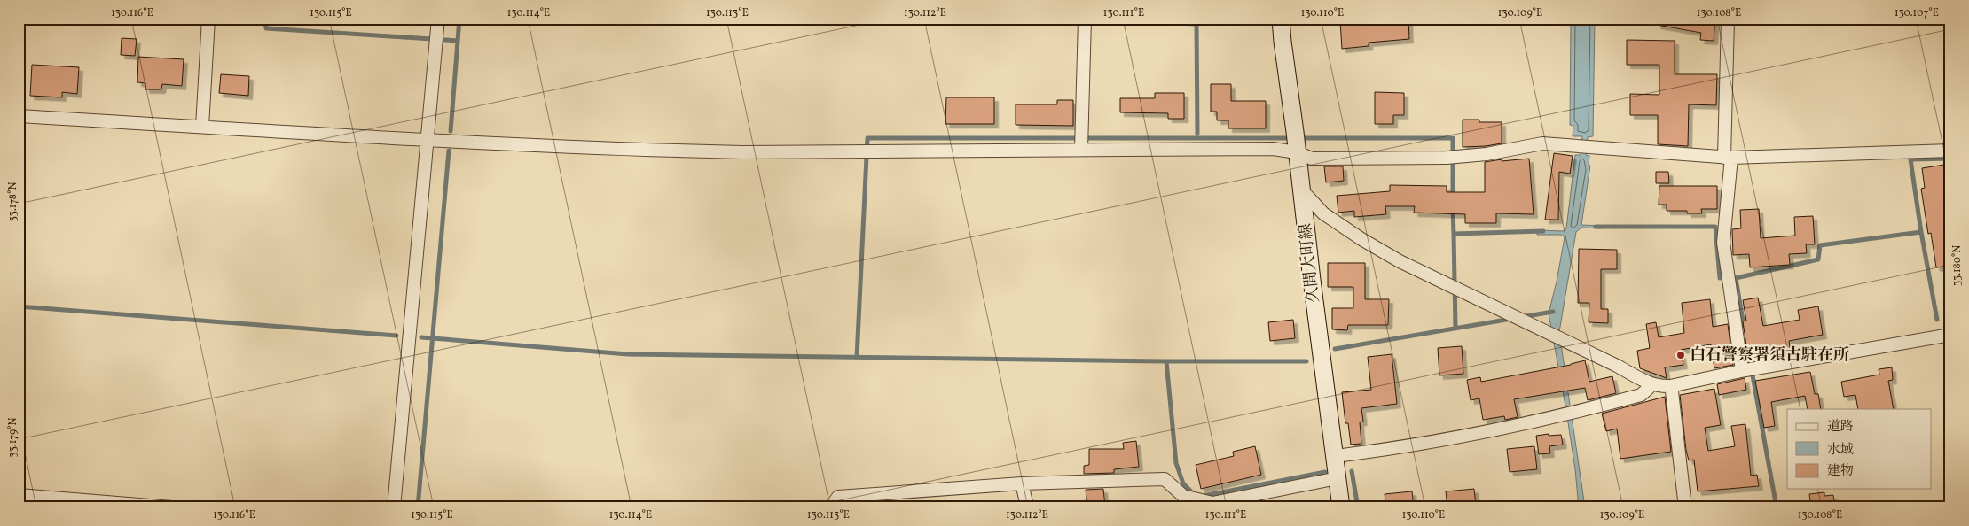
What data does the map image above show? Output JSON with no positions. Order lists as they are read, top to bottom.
{
  "streets": {
    "main road": ["久間大町線"]
  },
  "places": ["白石警察署須古駐在所"],
  "legend": ["道路", "水域", "建物"],
  "coordinates": [
    "130.116°E",
    "130.115°E",
    "130.114°E",
    "130.113°E",
    "130.112°E",
    "130.111°E",
    "130.110°E",
    "130.109°E",
    "130.108°E",
    "130.107°E",
    "33.178°N",
    "33.180°N",
    "33.179°N"
  ]
}
